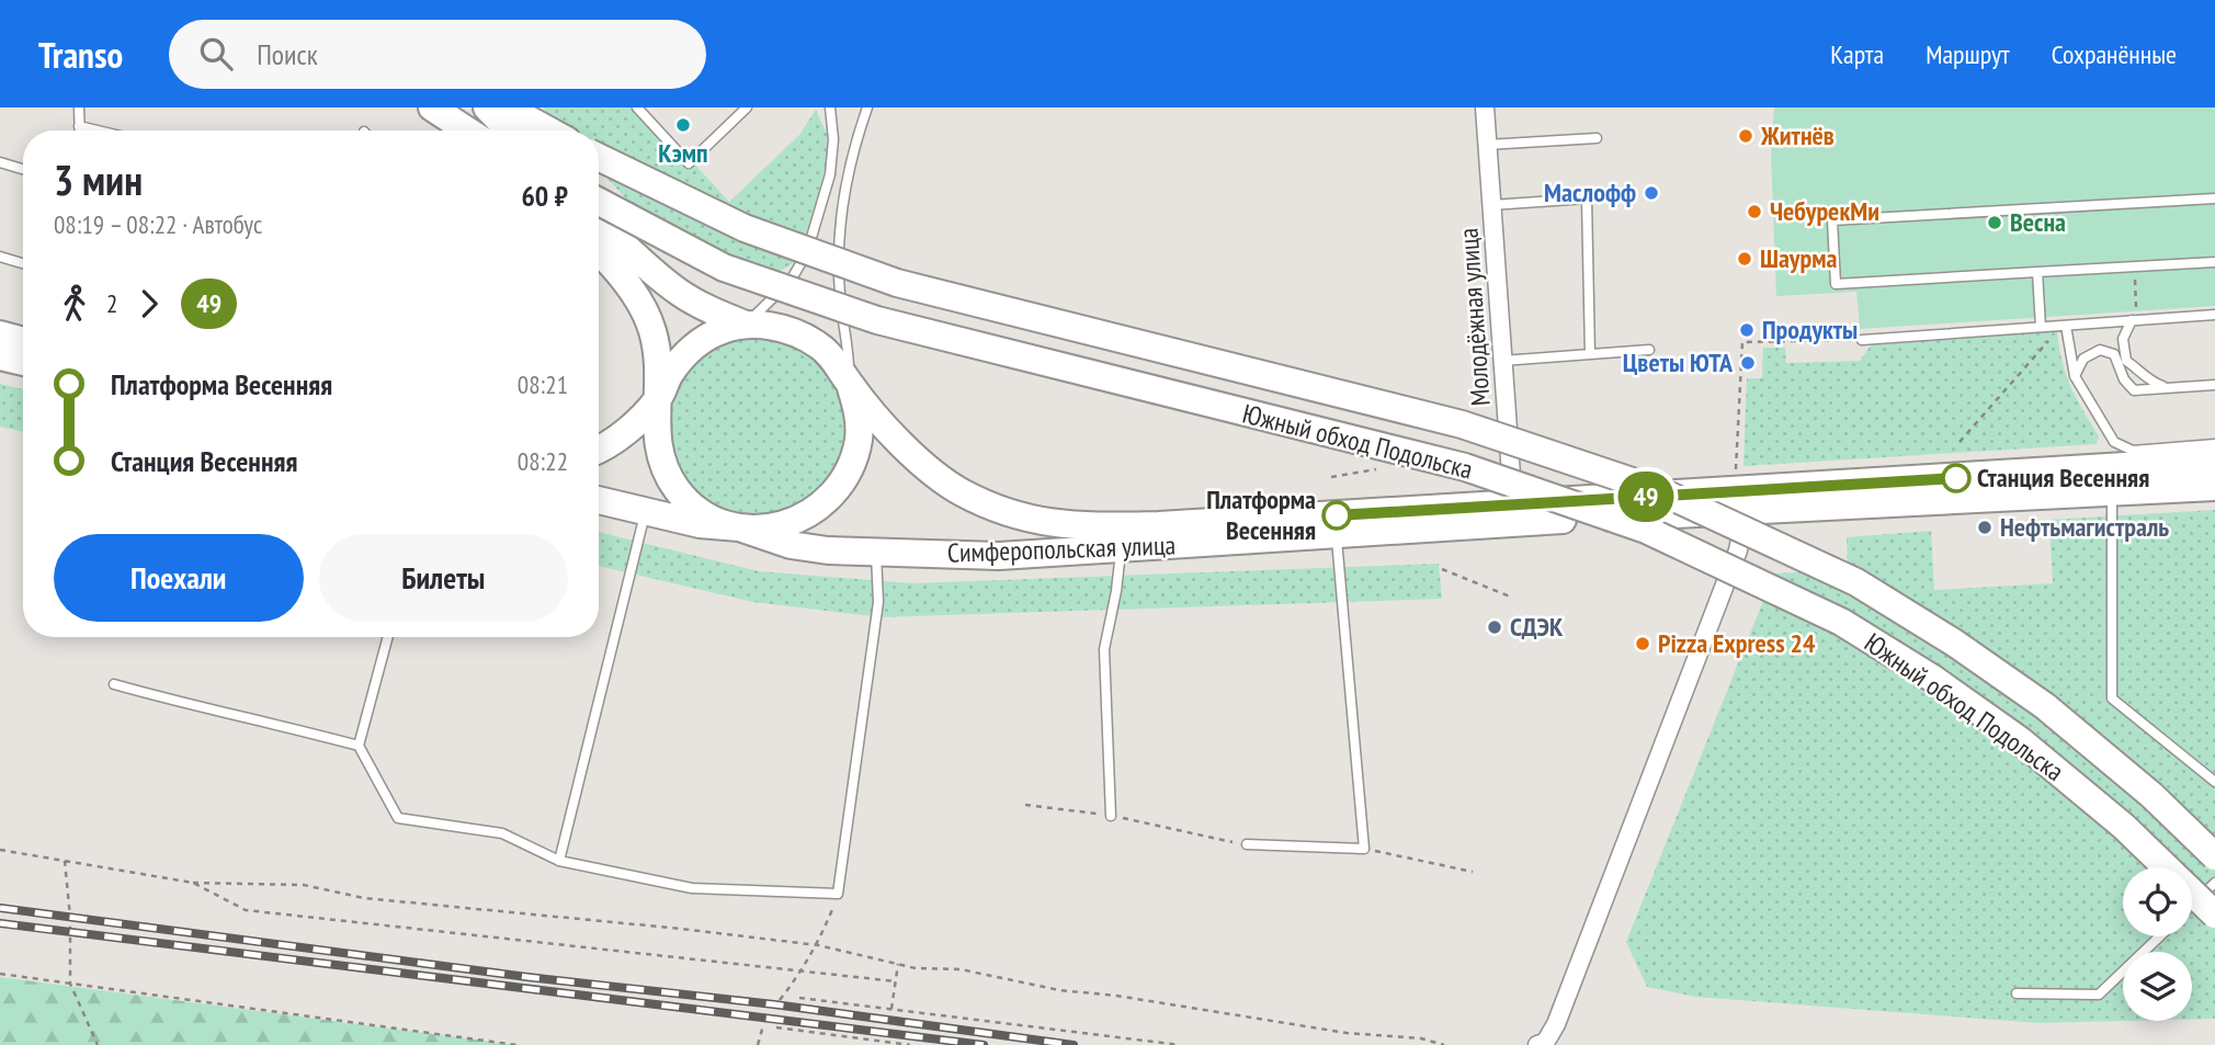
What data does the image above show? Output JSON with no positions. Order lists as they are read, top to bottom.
{
  "streets": {
    "main road": ["Южный обход Подольска", "Симферопольская улица"],
    "street": ["Молодёжная улица"]
  },
  "crossings": [
    ["Молодёжная улица", "Симферопольская улица"]
  ],
  "places": [
    "Кэмп",
    "Житнёв",
    "Маслофф",
    "ЧебурекМи",
    "Весна",
    "Шаурма",
    "Продукты",
    "Цветы ЮТА",
    "Станция Весенняя",
    "Платформа Весенняя",
    "Нефтьмагистраль",
    "СДЭК",
    "Pizza Express 24"
  ],
  "lines": ["bus line 49"],
  "page": {
    "header": "Transo",
    "search": "Поиск",
    "nav": ["Карта", "Маршрут", "Сохранённые"],
    "on_map": "49",
    "heading": ["3 мин", "08:19 – 08:22 · Автобус", "60 ₽"],
    "legs": ["2", "49"],
    "list": [
      {
        "name": "Платформа Весенняя",
        "value": "08:21"
      },
      {
        "name": "Станция Весенняя",
        "value": "08:22"
      }
    ],
    "buttons": ["Поехали", "Билеты"]
  }
}
